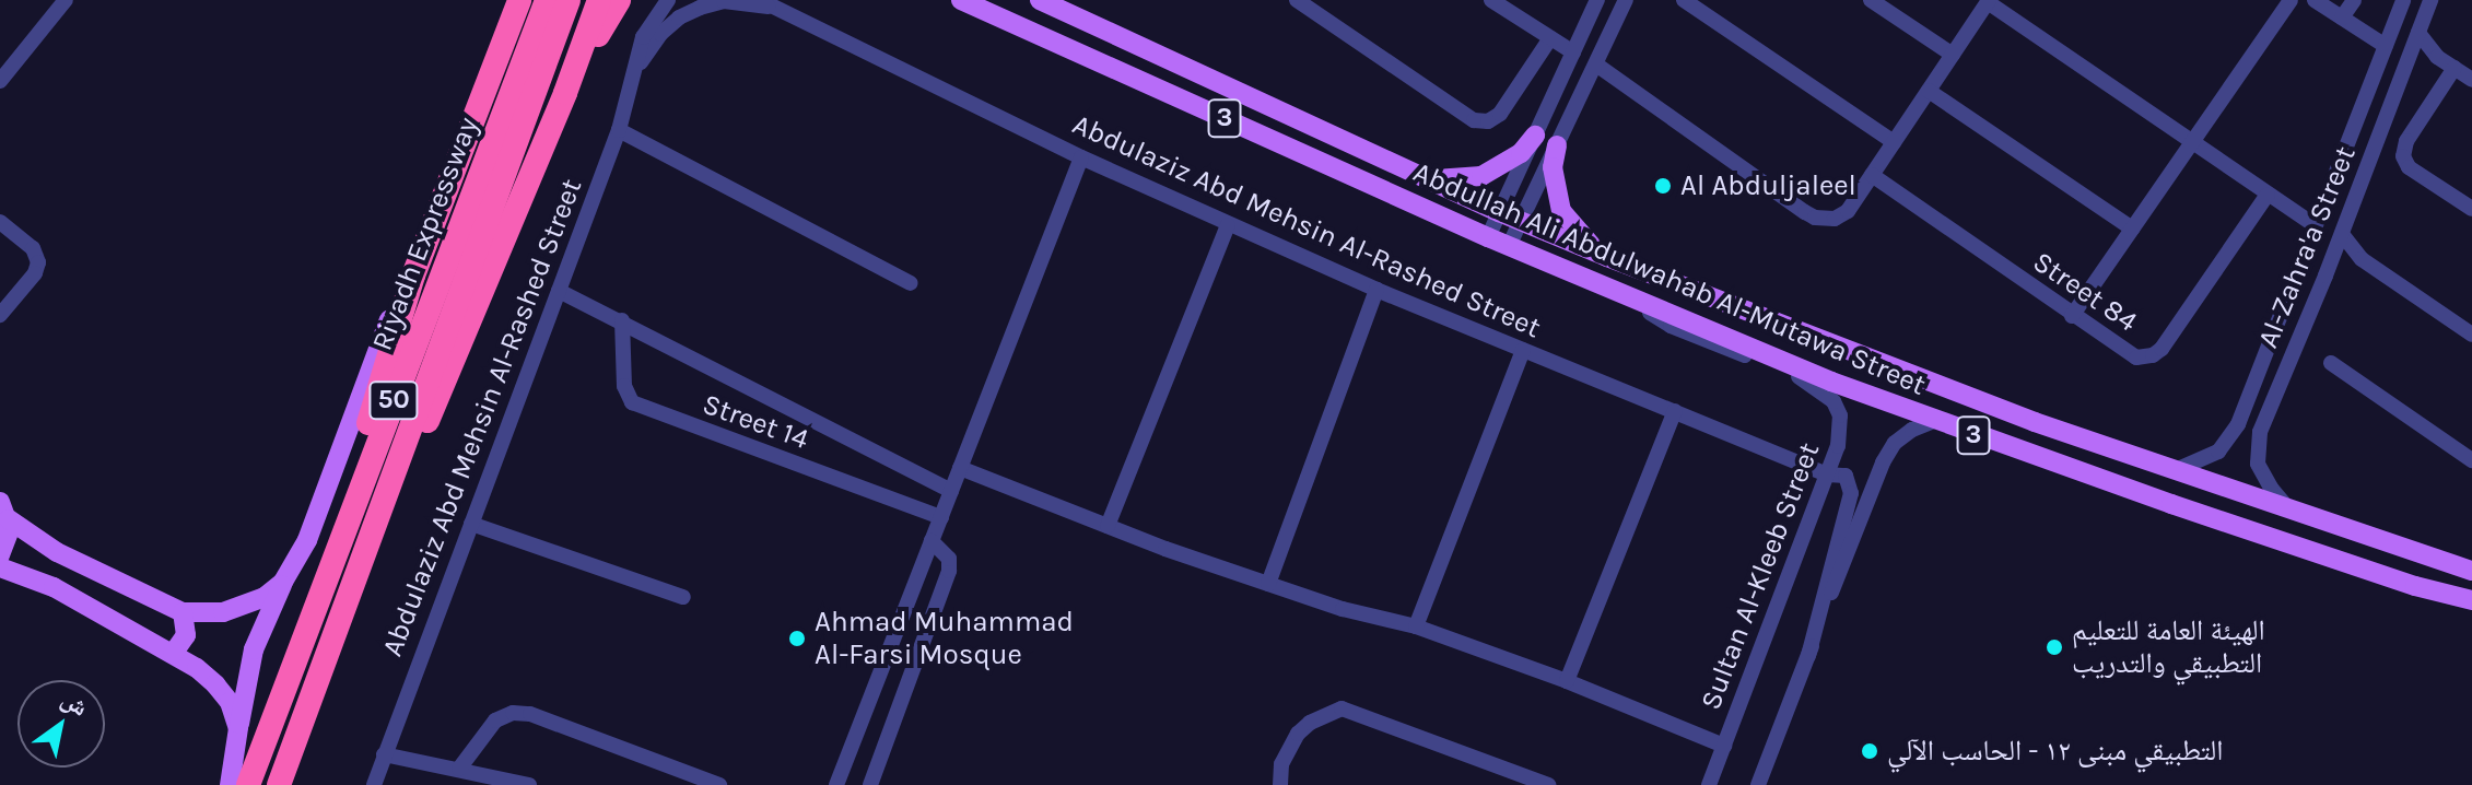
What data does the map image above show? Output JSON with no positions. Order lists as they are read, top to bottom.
{
  "streets": {
    "highway": ["Riyadh Expressway", "50"],
    "main road": ["3", "Abdullah Ali Abdulwahab Al-Mutawa Street"],
    "street": [
      "Abdulaziz Abd Mehsin Al-Rashed Street",
      "Al-Zahra'a Street",
      "Street 84",
      "Street 14",
      "Sultan Al-Kleeb Street"
    ]
  },
  "crossings": [
    ["Abdulaziz Abd Mehsin Al-Rashed Street", "Street 14"],
    ["Abdulaziz Abd Mehsin Al-Rashed Street", "Sultan Al-Kleeb Street"],
    ["Al-Zahra'a Street", "Abdullah Ali Abdulwahab Al-Mutawa Street"],
    ["Abdullah Ali Abdulwahab Al-Mutawa Street", "Sultan Al-Kleeb Street"]
  ],
  "places": [
    "Al Abduljaleel",
    "Ahmad Muhammad Al-Farsi Mosque",
    "الهيئة العامة للتعليم التطبيقي والتدريب",
    "التطبيقي مبنى ١٢ - الحاسب الآلي"
  ],
  "north": "top right"
}
